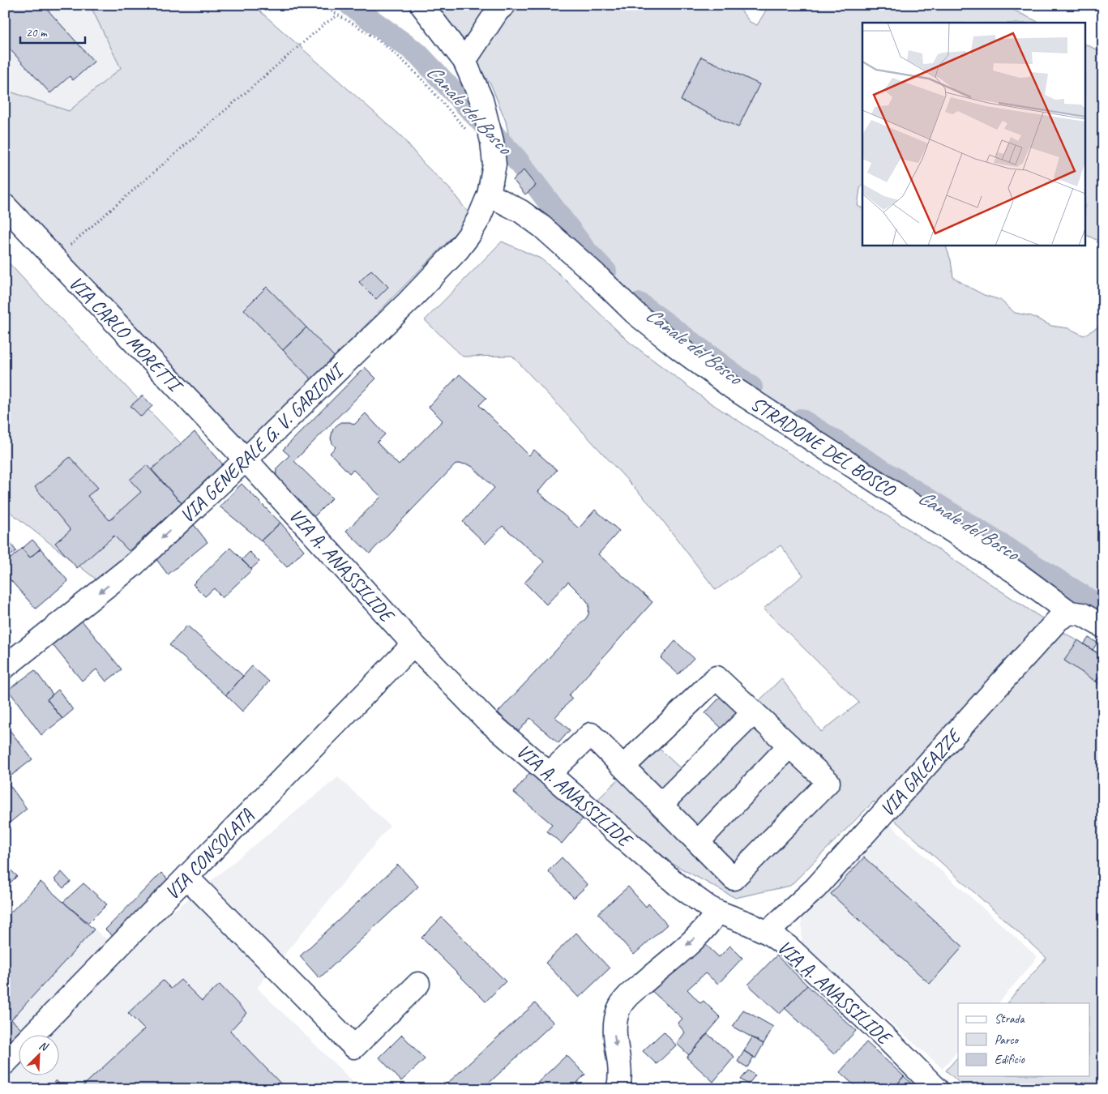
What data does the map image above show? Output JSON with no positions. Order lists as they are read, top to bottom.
{
  "streets": {
    "street": [
      "VIA CARLO MORETTI",
      "VIA GENERALE G. V. GARIONI",
      "STRADONE DEL BOSCO",
      "VIA A. ANASSILIDE",
      "VIA GALEAZZE",
      "VIA CONSOLATA"
    ]
  },
  "crossings": [
    ["VIA CARLO MORETTI", "VIA GENERALE G. V. GARIONI"],
    ["VIA CARLO MORETTI", "VIA A. ANASSILIDE"],
    ["VIA GENERALE G. V. GARIONI", "STRADONE DEL BOSCO"],
    ["VIA GENERALE G. V. GARIONI", "VIA A. ANASSILIDE"],
    ["STRADONE DEL BOSCO", "VIA GALEAZZE"],
    ["VIA A. ANASSILIDE", "VIA GALEAZZE"],
    ["VIA A. ANASSILIDE", "VIA CONSOLATA"]
  ],
  "one_way": ["VIA GENERALE G. V. GARIONI"],
  "water": ["Canale del Bosco"],
  "legend": ["Strada", "Parco", "Edificio"],
  "scale_bar": "20 m",
  "north": "top right"
}
